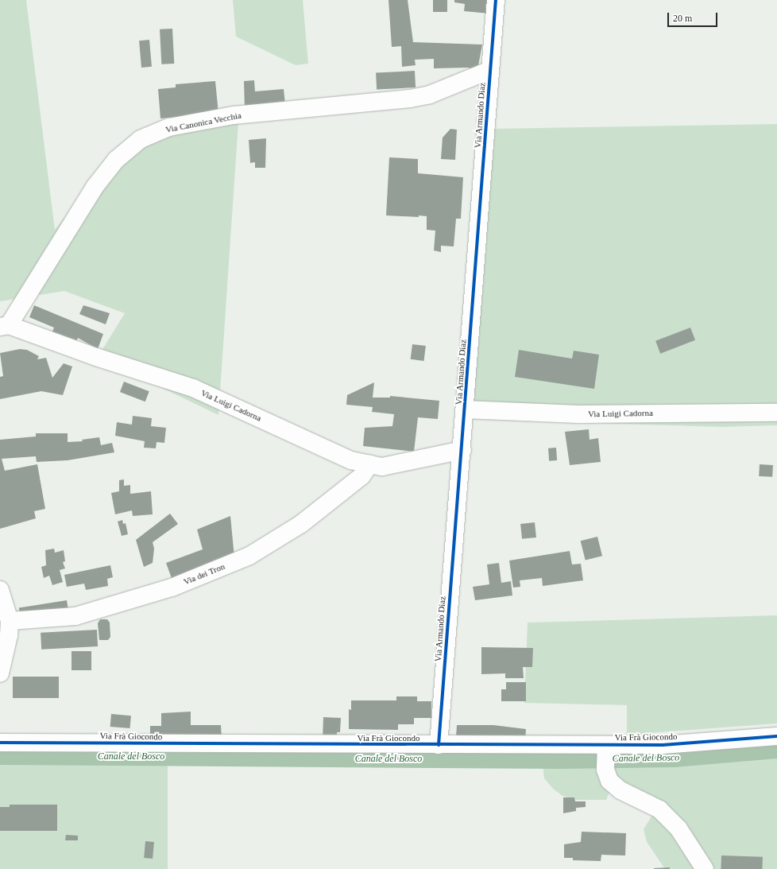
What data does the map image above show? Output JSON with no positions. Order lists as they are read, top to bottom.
{
  "streets": {
    "street": [
      "Via Armando Diaz",
      "Via Canonica Vecchia",
      "Via Luigi Cadorna",
      "Via dei Tron",
      "Via Frà Giocondo"
    ]
  },
  "crossings": [
    ["Via Armando Diaz", "Via Canonica Vecchia"],
    ["Via Armando Diaz", "Via Luigi Cadorna"],
    ["Via Armando Diaz", "Via Frà Giocondo"],
    ["Via Canonica Vecchia", "Via Luigi Cadorna"],
    ["Via Luigi Cadorna", "Via dei Tron"]
  ],
  "water": ["Canale del Bosco"],
  "scale_bar": "20 m"
}
